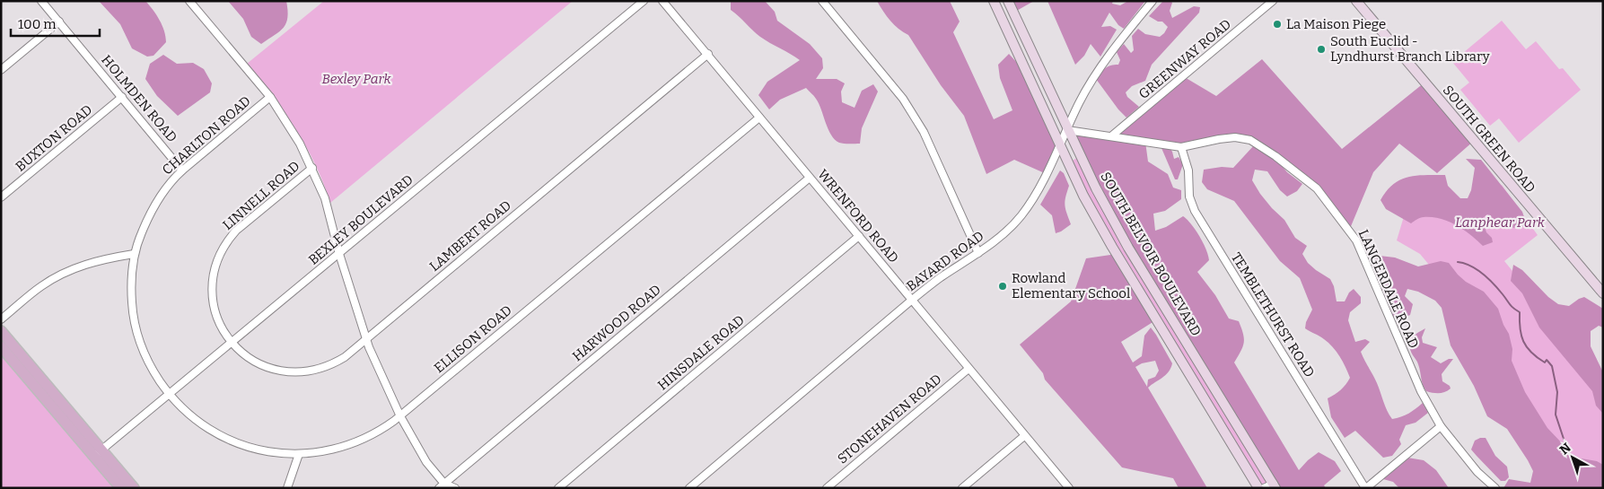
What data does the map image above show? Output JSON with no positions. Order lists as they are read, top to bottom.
{
  "streets": {
    "street": [
      "GREENWAY ROAD",
      "HOLMDEN ROAD",
      "CHARLTON ROAD",
      "BUXTON ROAD",
      "SOUTH GREEN ROAD",
      "LINNELL ROAD",
      "WRENFORD ROAD",
      "BEXLEY BOULEVARD",
      "LAMBERT ROAD",
      "SOUTH BELVOIR BOULEVARD",
      "BAYARD ROAD",
      "LANGERDALE ROAD",
      "TEMBLETHURST ROAD",
      "HARWOOD ROAD",
      "ELLISON ROAD",
      "HINSDALE ROAD",
      "STONEHAVEN ROAD"
    ]
  },
  "crossings": [
    ["GREENWAY ROAD", "LANGERDALE ROAD"],
    ["HOLMDEN ROAD", "CHARLTON ROAD"],
    ["HOLMDEN ROAD", "BUXTON ROAD"],
    ["CHARLTON ROAD", "BEXLEY BOULEVARD"],
    ["CHARLTON ROAD", "ELLISON ROAD"],
    ["LINNELL ROAD", "BEXLEY BOULEVARD"],
    ["LINNELL ROAD", "LAMBERT ROAD"],
    ["WRENFORD ROAD", "LAMBERT ROAD"],
    ["WRENFORD ROAD", "BAYARD ROAD"],
    ["WRENFORD ROAD", "HARWOOD ROAD"],
    ["WRENFORD ROAD", "ELLISON ROAD"],
    ["WRENFORD ROAD", "HINSDALE ROAD"],
    ["WRENFORD ROAD", "STONEHAVEN ROAD"],
    ["BEXLEY BOULEVARD", "LAMBERT ROAD"],
    ["BEXLEY BOULEVARD", "ELLISON ROAD"],
    ["SOUTH BELVOIR BOULEVARD", "BAYARD ROAD"],
    ["SOUTH BELVOIR BOULEVARD", "LANGERDALE ROAD"],
    ["BAYARD ROAD", "LANGERDALE ROAD"],
    ["LANGERDALE ROAD", "TEMBLETHURST ROAD"]
  ],
  "parks": ["Bexley Park", "Lanphear Park"],
  "places": ["La Maison Piege", "South Euclid - Lyndhurst Branch Library", "Rowland Elementary School"],
  "scale_bar": "100 m",
  "north": "top left"
}
